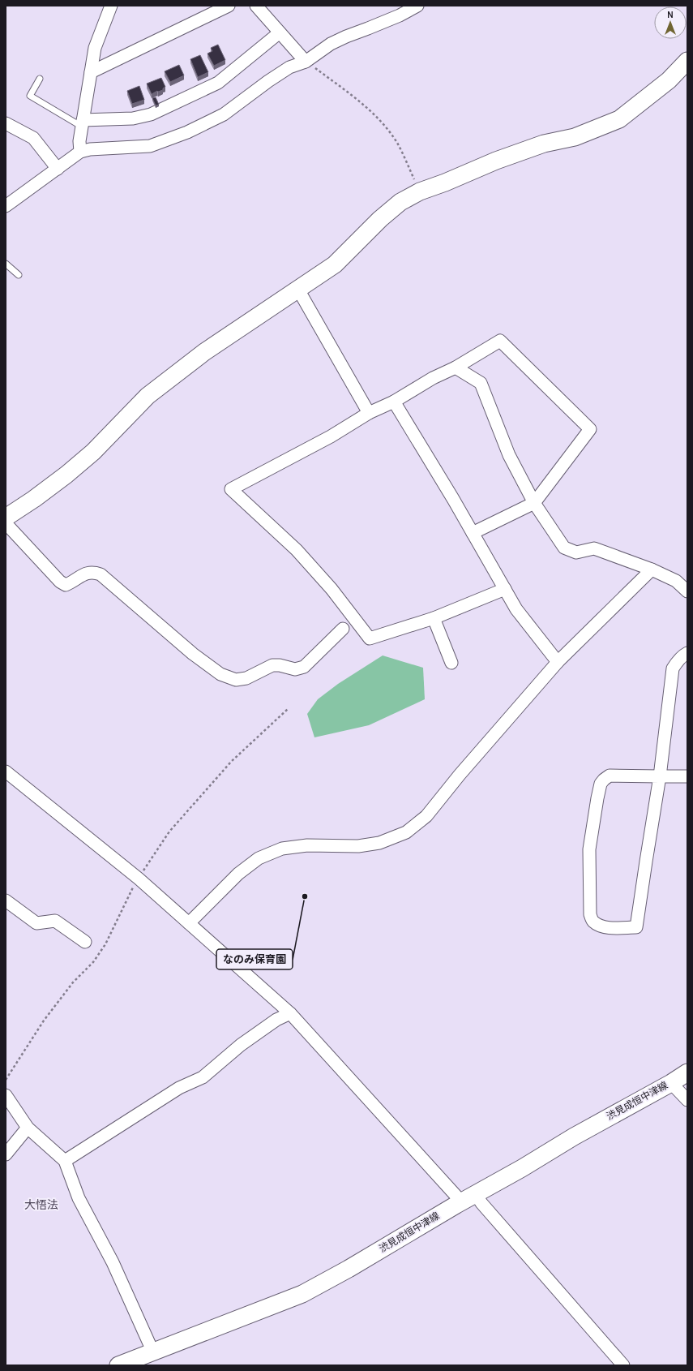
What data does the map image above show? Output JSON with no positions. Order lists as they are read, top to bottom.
{
  "streets": {
    "street": ["渋見成恒中津線"]
  },
  "districts": ["大悟法"],
  "places": ["なのみ保育園"],
  "north": "top"
}
